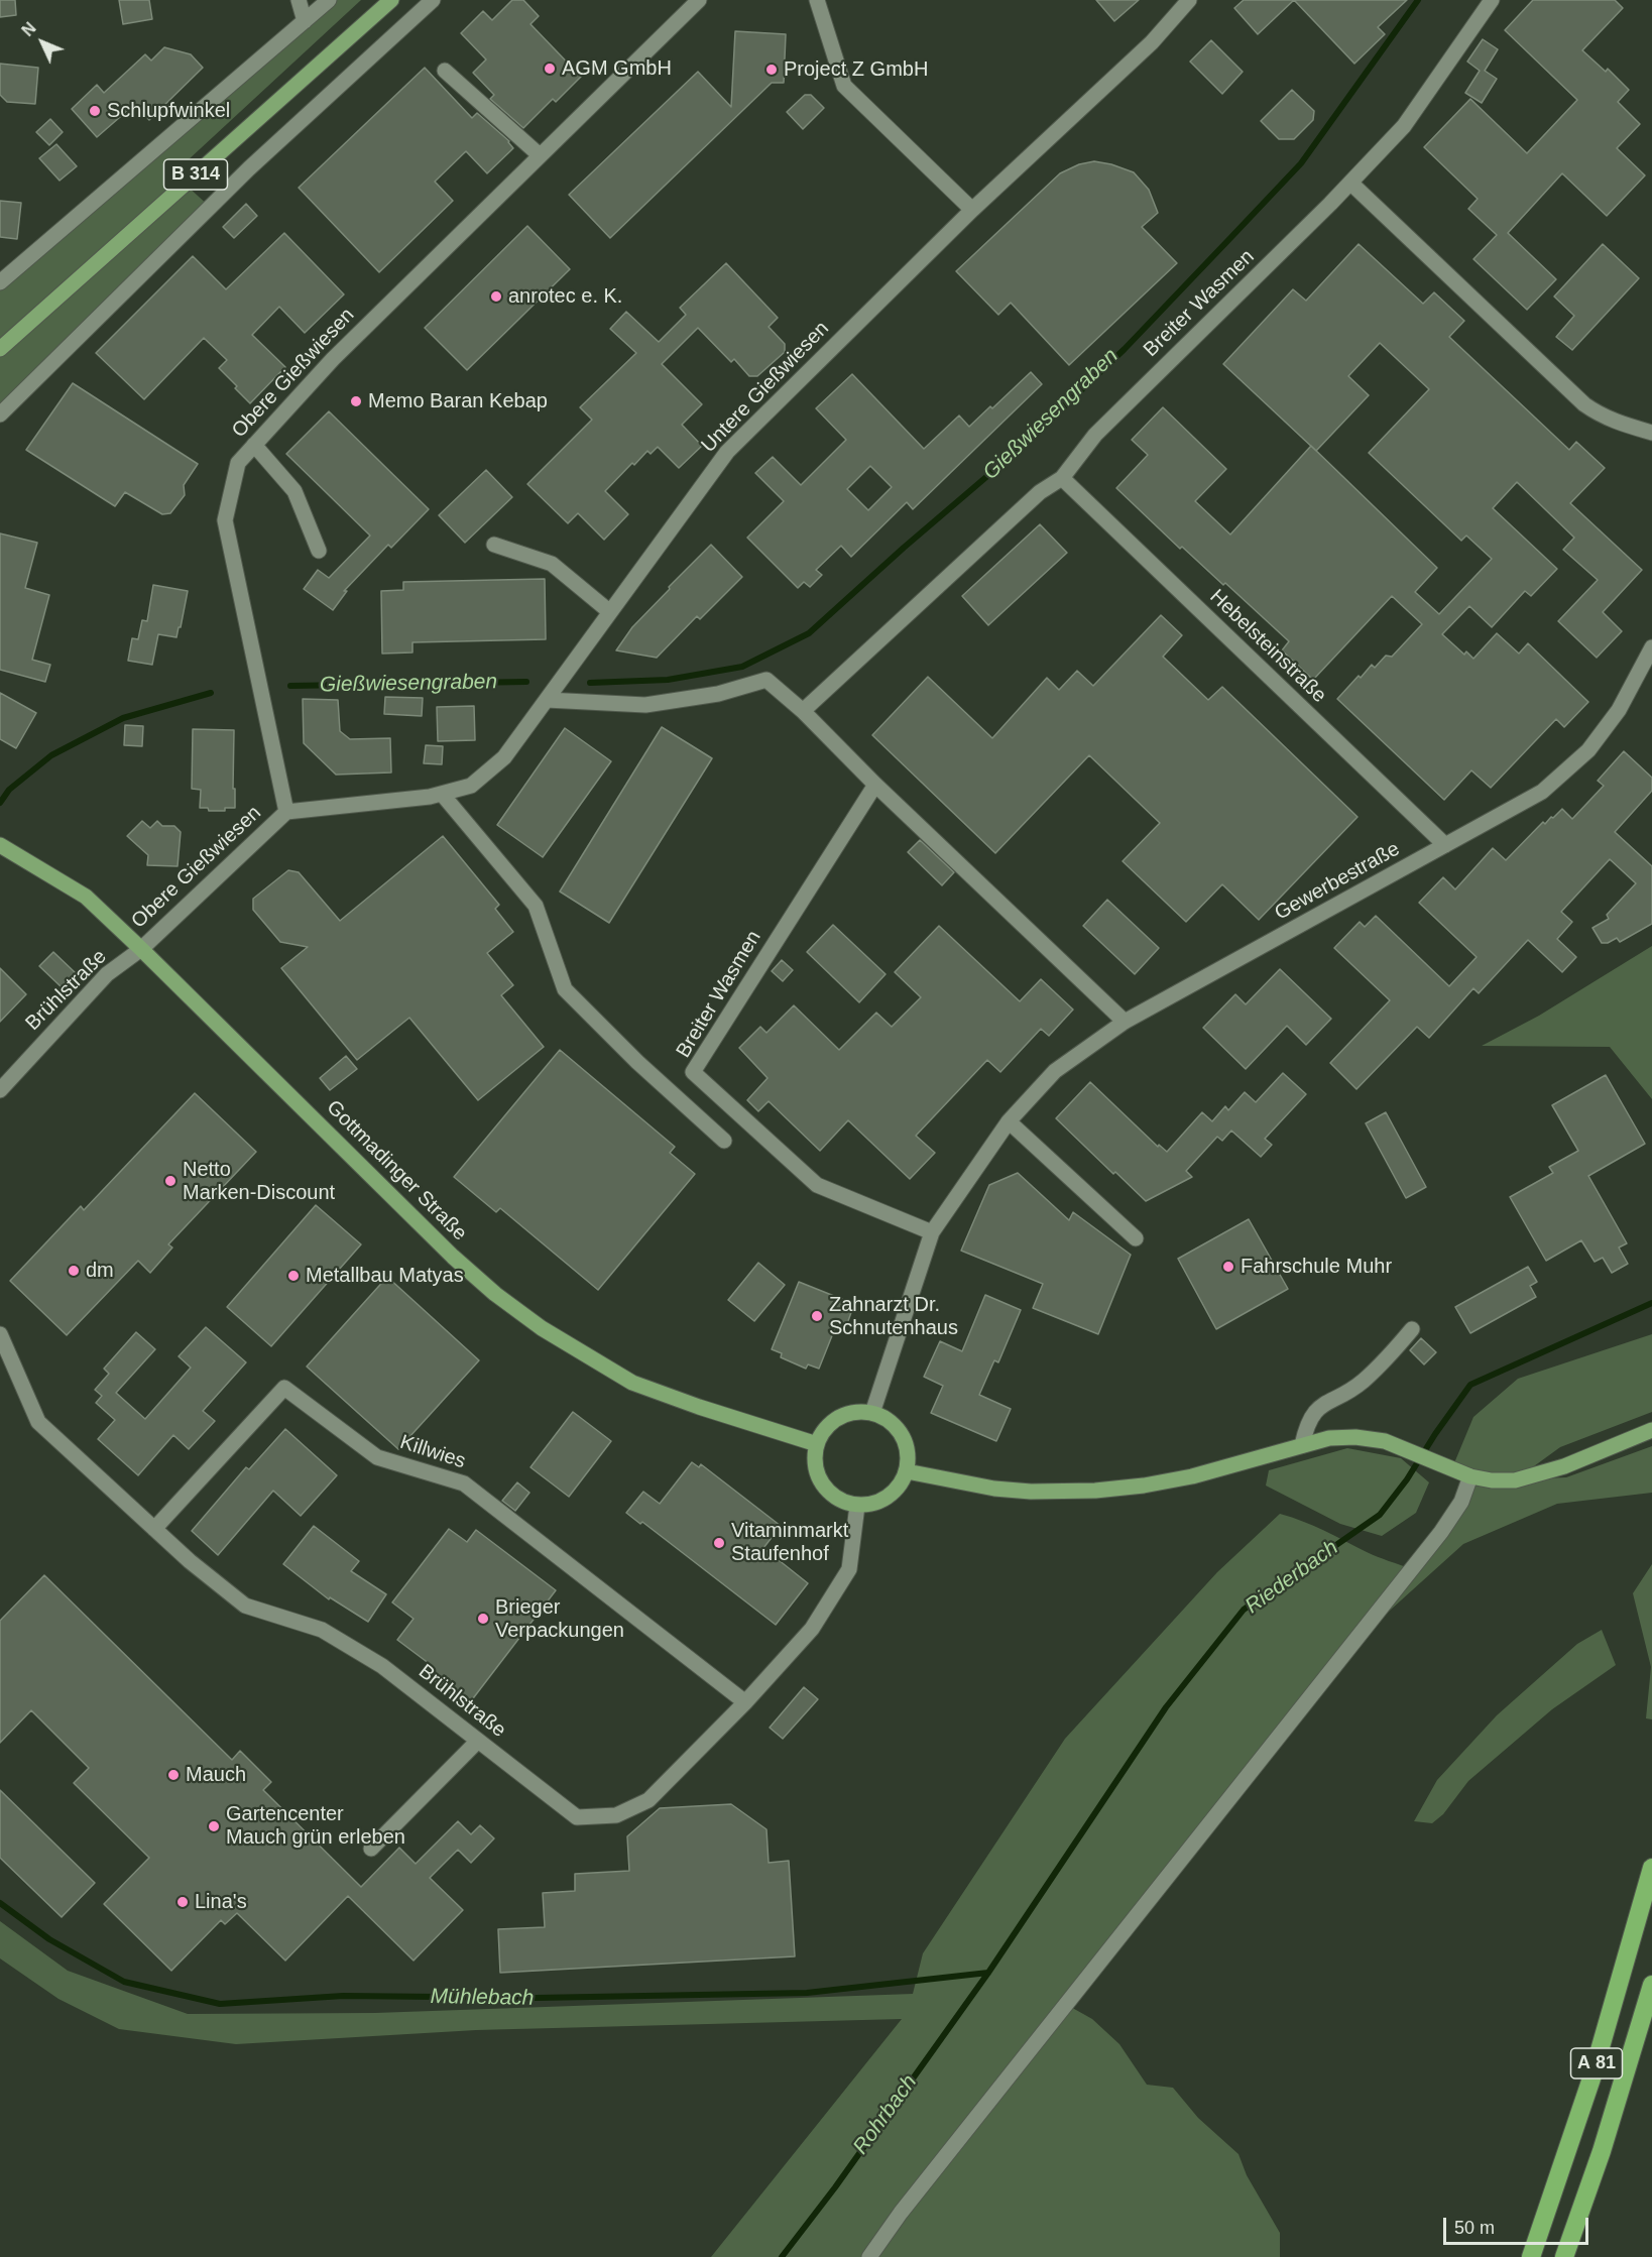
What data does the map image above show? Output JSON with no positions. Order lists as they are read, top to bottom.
{
  "streets": {
    "highway": ["A 81"],
    "main road": ["B 314", "Gottmadinger Straße"],
    "street": [
      "Breiter Wasmen",
      "Obere Gießwiesen",
      "Untere Gießwiesen",
      "Hebelsteinstraße",
      "Gewerbestraße",
      "Brühlstraße",
      "Killwies"
    ]
  },
  "crossings": [
    ["Breiter Wasmen", "Hebelsteinstraße"],
    ["Breiter Wasmen", "Gewerbestraße"],
    ["Obere Gießwiesen", "Untere Gießwiesen"],
    ["Obere Gießwiesen", "Brühlstraße"],
    ["Obere Gießwiesen", "Gottmadinger Straße"],
    ["Hebelsteinstraße", "Gewerbestraße"],
    ["Gewerbestraße", "Brühlstraße"],
    ["Gewerbestraße", "Gottmadinger Straße"],
    ["Brühlstraße", "Gottmadinger Straße"],
    ["Brühlstraße", "Killwies"]
  ],
  "water": [
    "Gießwiesengraben",
    "Riederbach",
    "Mühlebach",
    "Rohrbach"
  ],
  "places": [
    "AGM GmbH",
    "Project Z GmbH",
    "Schlupfwinkel",
    "anrotec e. K.",
    "Memo Baran Kebap",
    "Netto Marken-Discount",
    "Fahrschule Muhr",
    "dm",
    "Metallbau Matyas",
    "Zahnarzt Dr. Schnutenhaus",
    "Vitaminmarkt Staufenhof",
    "Brieger Verpackungen",
    "Mauch",
    "Gartencenter Mauch grün erleben",
    "Lina's"
  ],
  "scale_bar": "50 m",
  "north": "top left"
}
